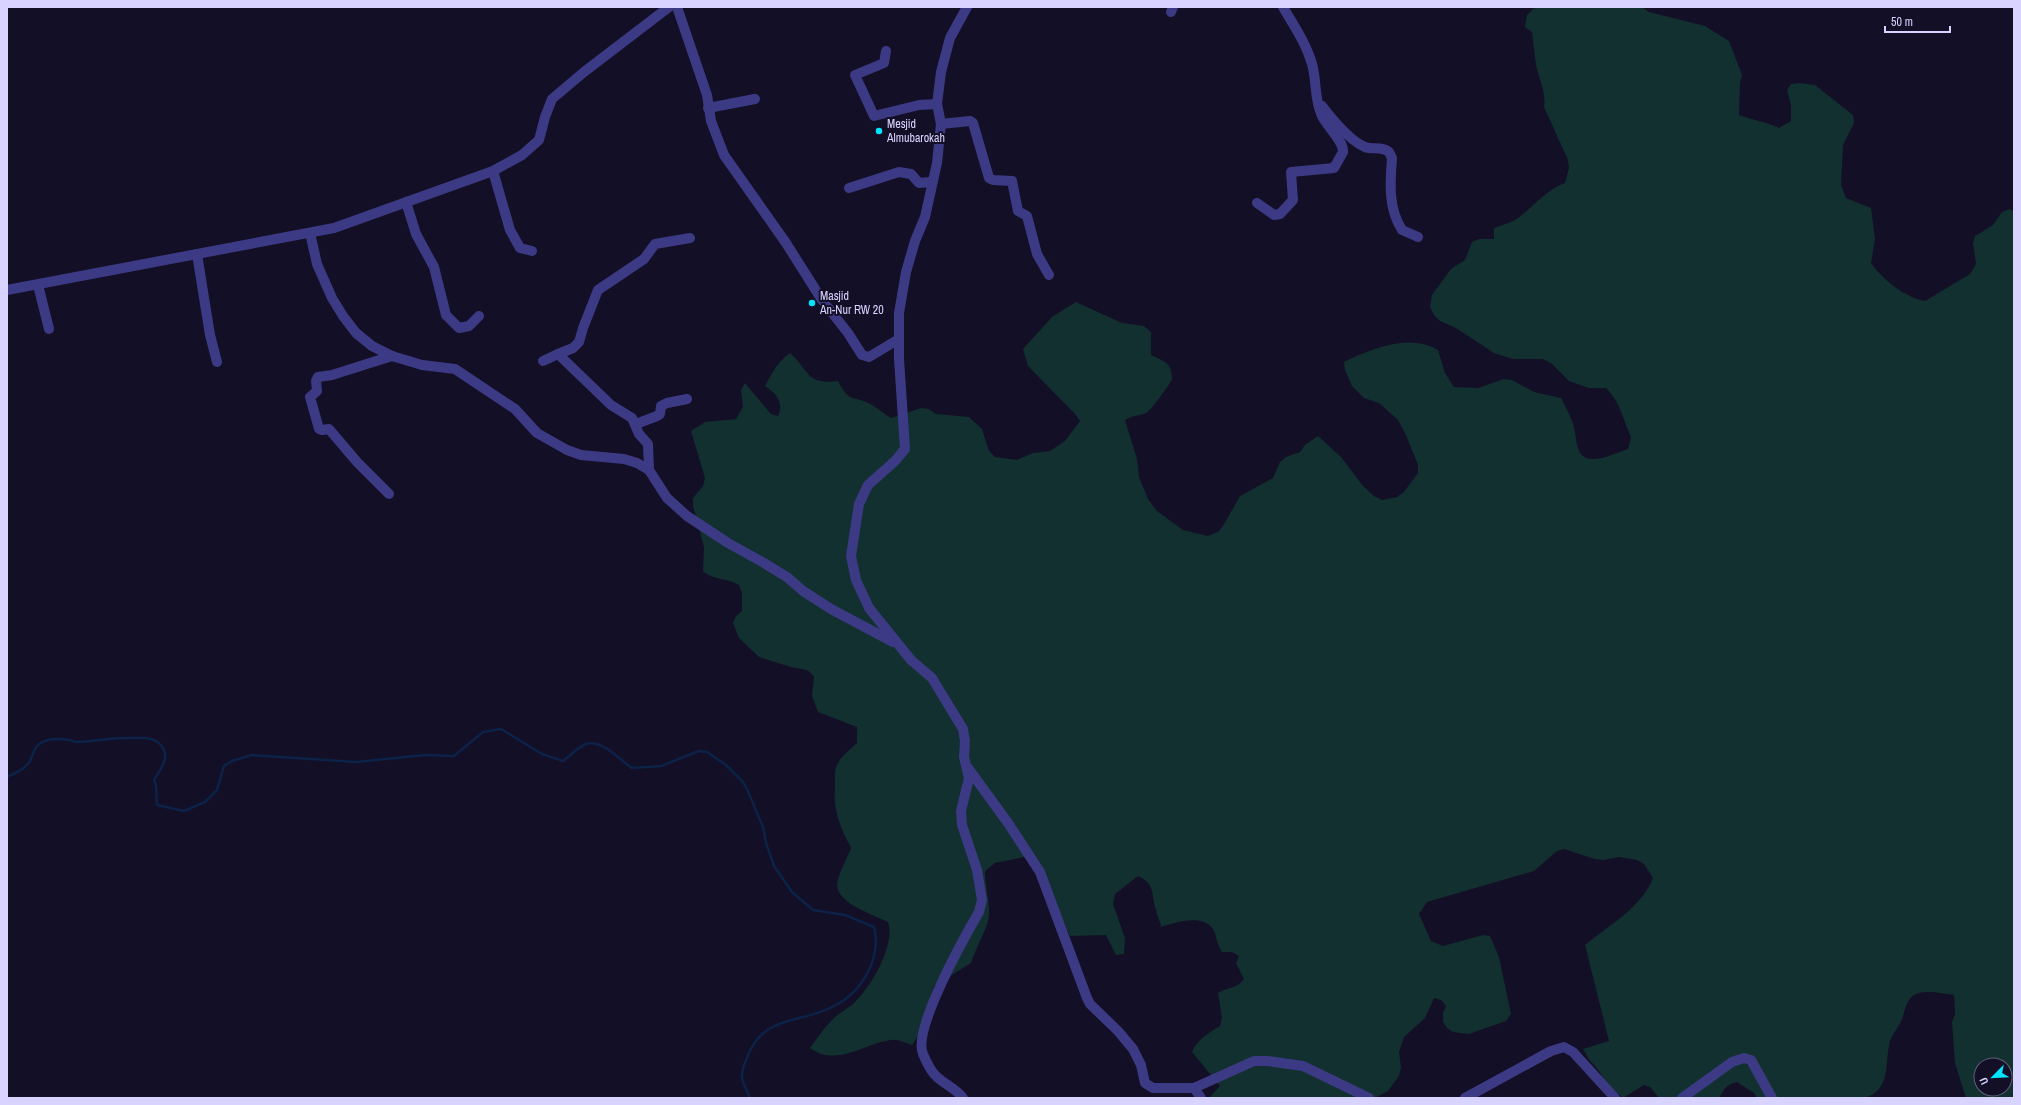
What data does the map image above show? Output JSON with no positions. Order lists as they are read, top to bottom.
{
  "places": ["Mesjid Almubarokah", "Masjid An-Nur RW 20"],
  "scale_bar": "50 m",
  "north": "bottom left"
}
